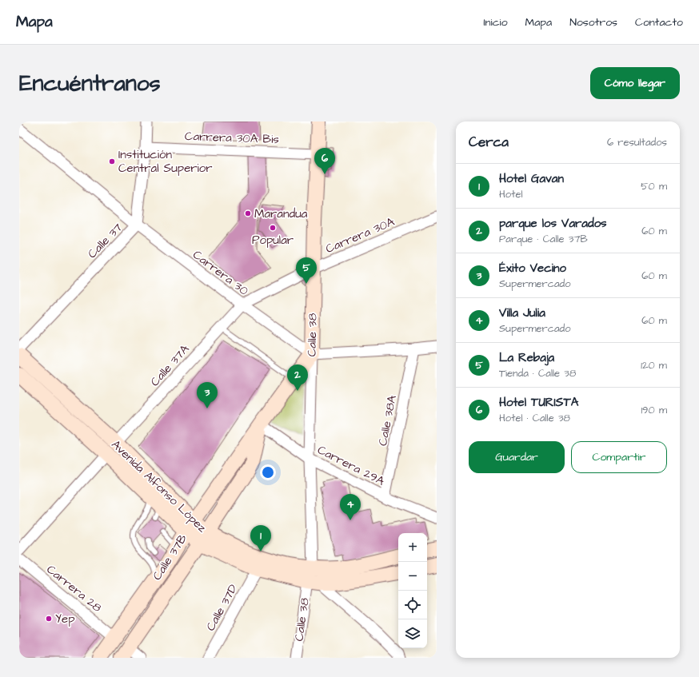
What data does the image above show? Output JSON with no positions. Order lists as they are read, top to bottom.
{
  "streets": {
    "street": [
      "Carrera 30A Bis",
      "Carrera 30A",
      "Calle 37",
      "Carrera 30",
      "Calle 38",
      "Calle 37A",
      "Calle 38A",
      "Carrera 29A",
      "Avenida Alfonso López",
      "Calle 37B",
      "Carrera 28",
      "Calle 37D"
    ]
  },
  "crossings": [
    ["Carrera 30A Bis", "Calle 37"],
    ["Carrera 30A Bis", "Calle 38"],
    ["Carrera 30A", "Carrera 30"],
    ["Carrera 30A", "Calle 38"],
    ["Carrera 30A", "Calle 37A"],
    ["Calle 37", "Carrera 30"],
    ["Carrera 30", "Calle 38"],
    ["Carrera 30", "Calle 37A"],
    ["Carrera 30", "Calle 37B"],
    ["Calle 38", "Carrera 29A"],
    ["Calle 38", "Avenida Alfonso López"],
    ["Calle 38", "Calle 37B"],
    ["Calle 37A", "Avenida Alfonso López"],
    ["Calle 38A", "Carrera 29A"],
    ["Carrera 29A", "Calle 37B"],
    ["Avenida Alfonso López", "Calle 37B"],
    ["Avenida Alfonso López", "Calle 37D"],
    ["Calle 37B", "Carrera 28"]
  ],
  "places": [
    "Institución Central Superior",
    "Marandua",
    "Popular",
    "Yep"
  ],
  "page": {
    "header": "Mapa",
    "nav": [
      "Inicio",
      "Mapa",
      "Nosotros",
      "Contacto"
    ],
    "buttons": [
      "Cómo llegar",
      ["Guardar", "Compartir"]
    ],
    "title": "Encuéntranos",
    "heading": ["Cerca", "6 resultados"],
    "pins": [
      "6",
      "5",
      "2",
      "3",
      "4",
      "1"
    ],
    "list": [
      {
        "mark": "1",
        "name": "Hotel Gavan",
        "note": "Hotel",
        "value": "50 m"
      },
      {
        "mark": "2",
        "name": "parque los Varados",
        "note": "Parque · Calle 37B",
        "value": "60 m"
      },
      {
        "mark": "3",
        "name": "Éxito Vecino",
        "note": "Supermercado",
        "value": "60 m"
      },
      {
        "mark": "4",
        "name": "Villa Julia",
        "note": "Supermercado",
        "value": "60 m"
      },
      {
        "mark": "5",
        "name": "La Rebaja",
        "note": "Tienda · Calle 38",
        "value": "120 m"
      },
      {
        "mark": "6",
        "name": "Hotel TURISTA",
        "note": "Hotel · Calle 38",
        "value": "190 m"
      }
    ],
    "map_buttons": ["+", "−"]
  }
}
